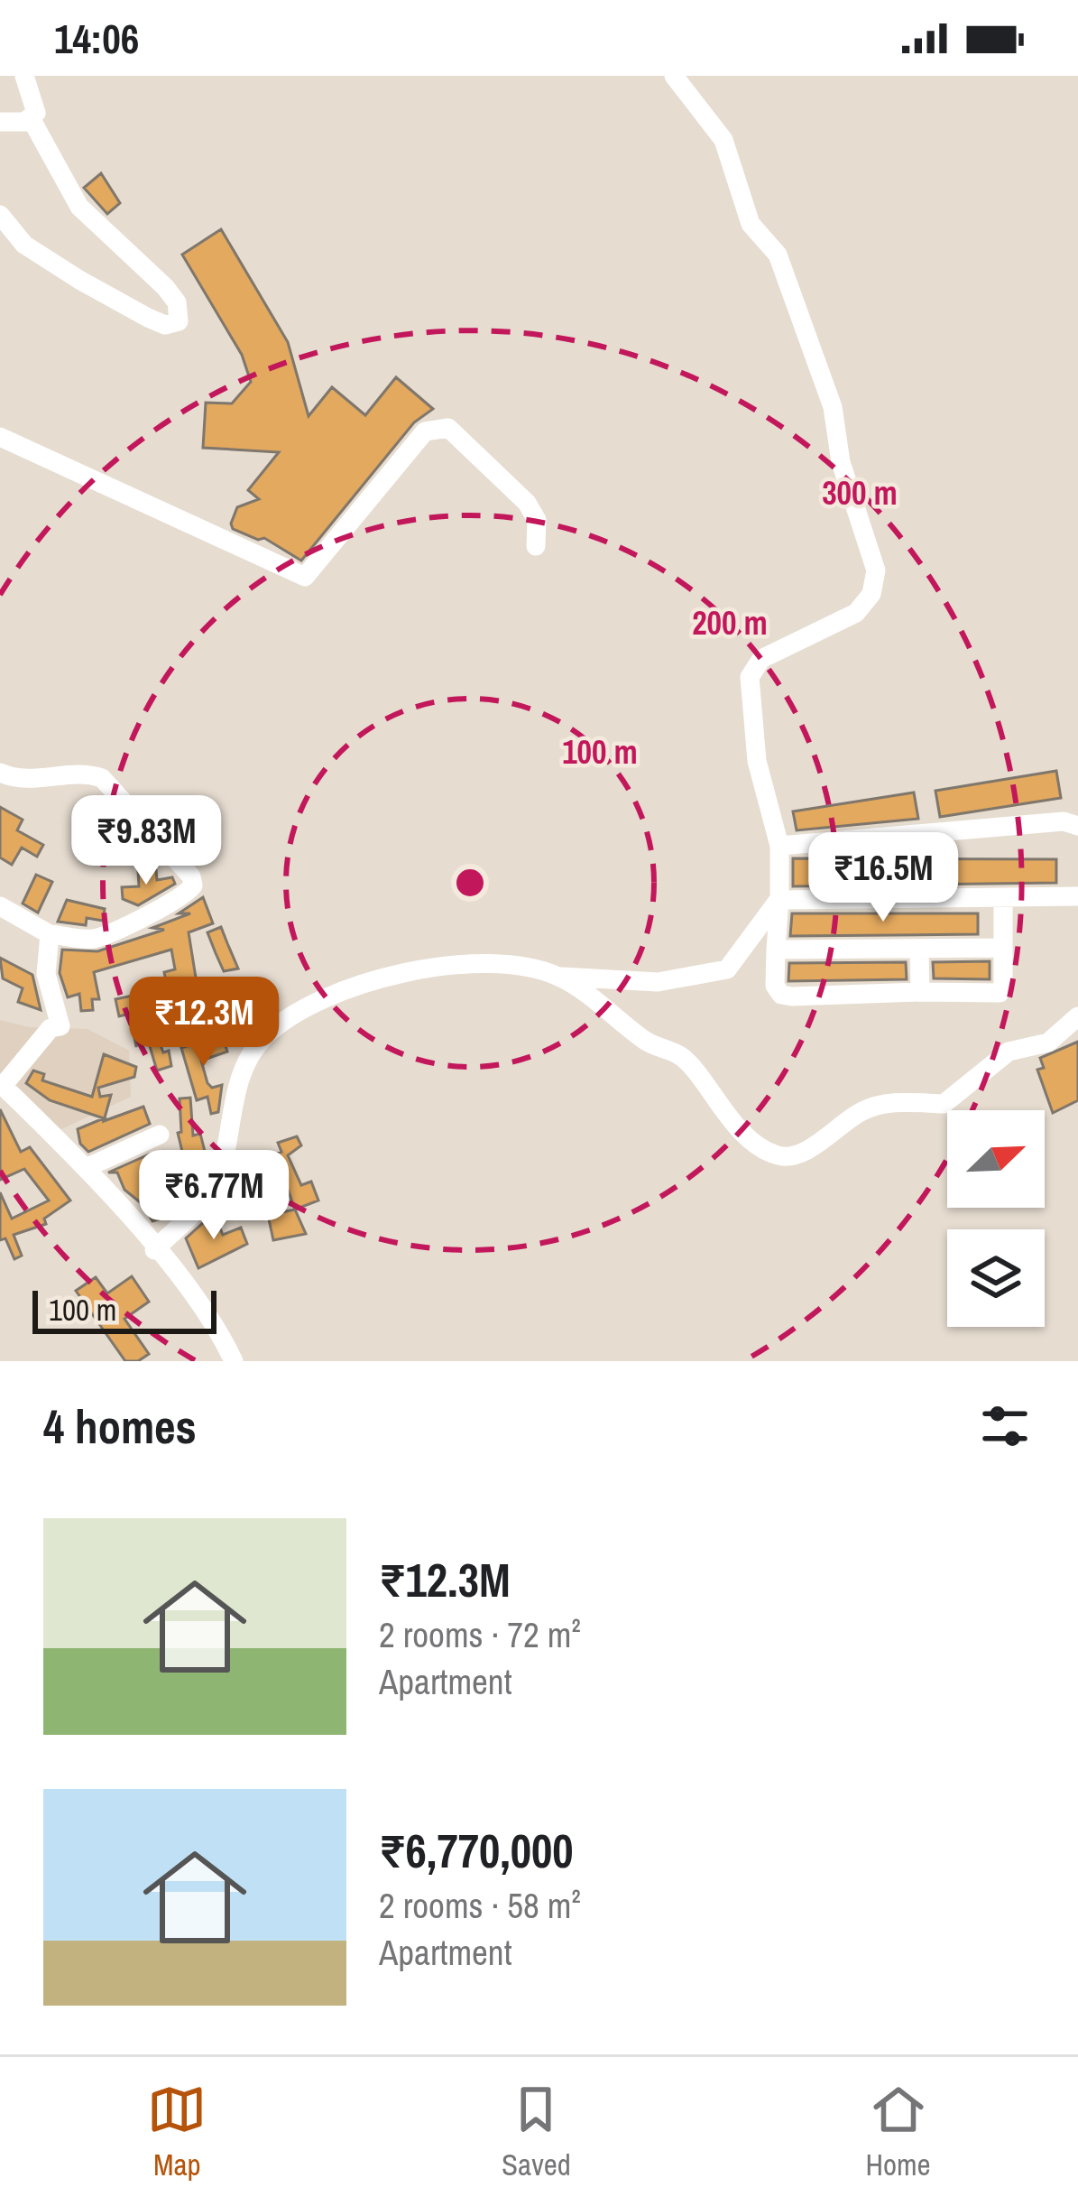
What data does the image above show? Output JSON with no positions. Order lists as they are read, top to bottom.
{
  "scale_bar": "100 m",
  "north": "top right",
  "page": {
    "status": "14:06",
    "price": [
      "₹9.83M",
      "₹16.5M",
      "₹12.3M",
      "₹6.77M"
    ],
    "scale": "100 m",
    "heading": "4 homes",
    "list": [
      {
        "name": "₹12.3M",
        "note": "2 rooms · 72 m² · Apartment"
      },
      {
        "name": "₹6,770,000",
        "note": "2 rooms · 58 m² · Apartment"
      }
    ],
    "tabs": ["Map", "Saved", "Home"]
  },
  "rings": ["300 m", "200 m", "100 m"]
}
